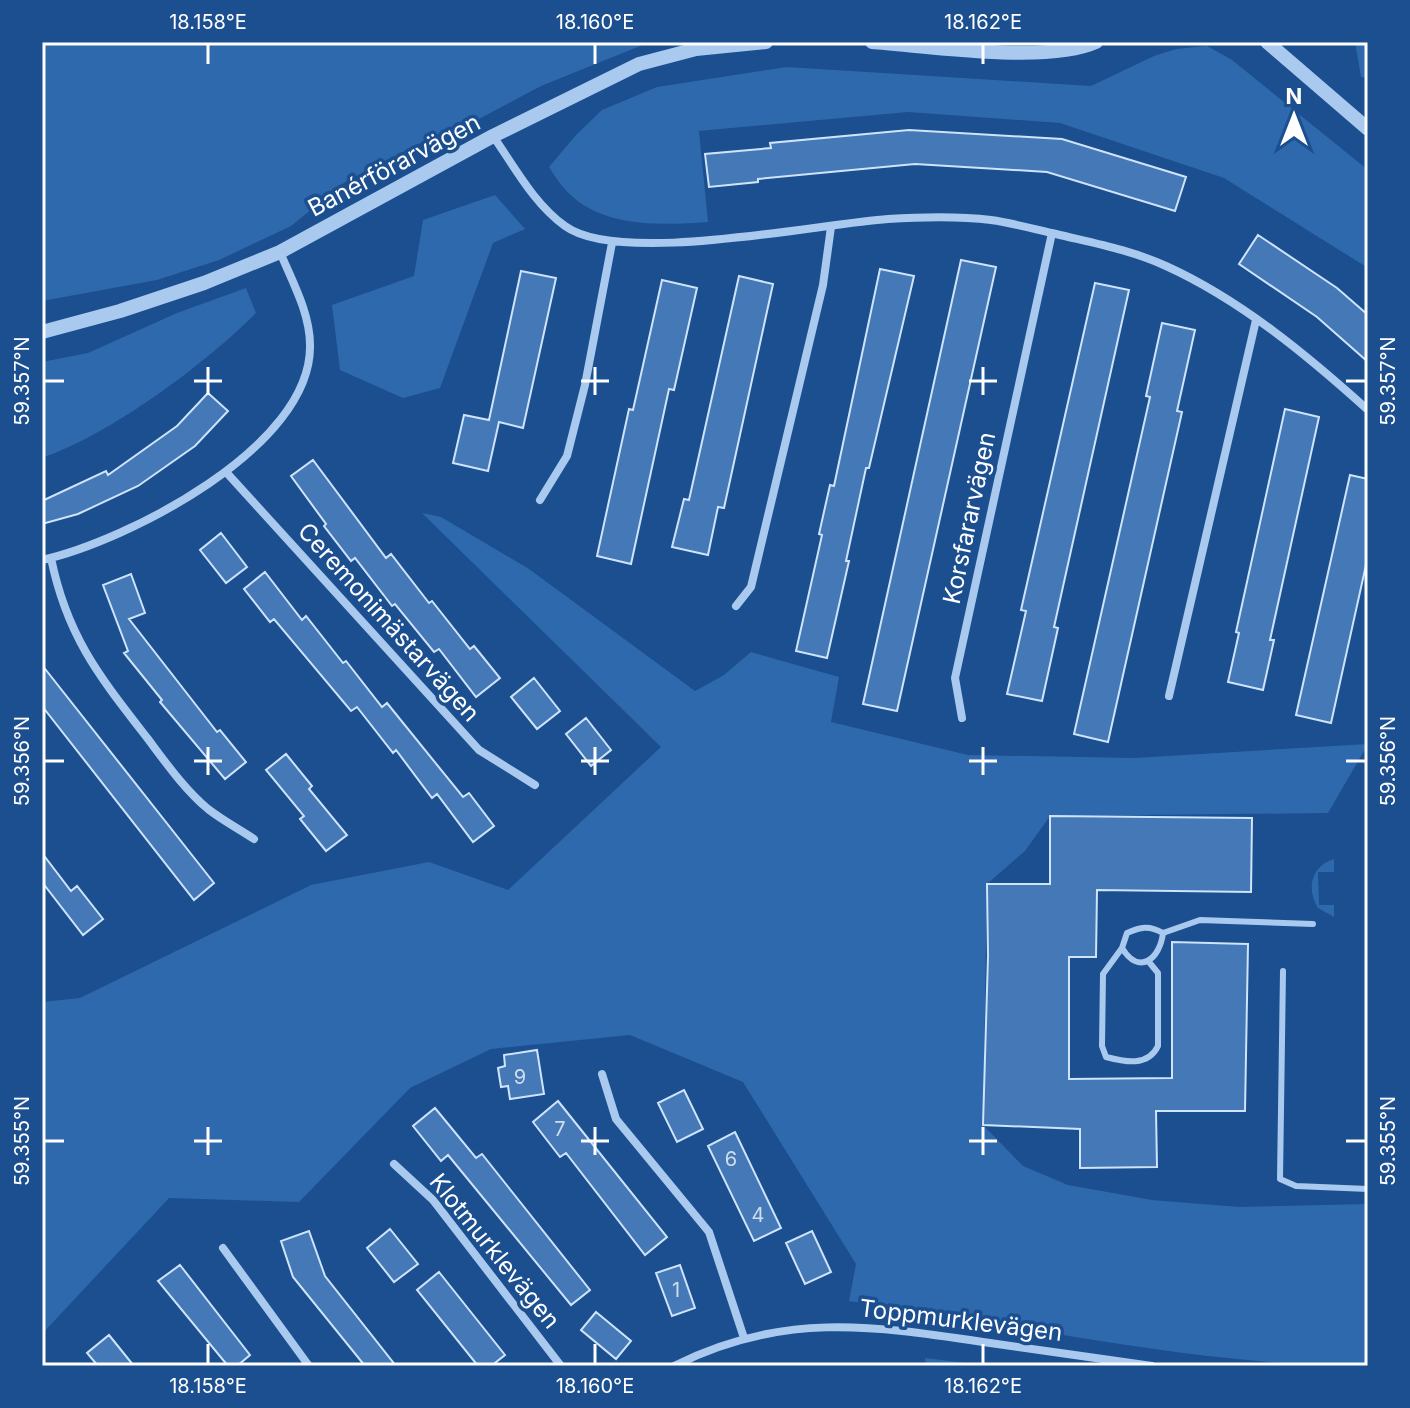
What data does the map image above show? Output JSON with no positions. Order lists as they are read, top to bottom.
{
  "streets": {
    "street": [
      "Banérförarvägen",
      "Korsfararvägen",
      "Ceremonimästarvägen",
      "Klotmurklevägen",
      "Toppmurklevägen"
    ]
  },
  "house_numbers": [
    "9",
    "7",
    "6",
    "4",
    "1"
  ],
  "north": "top",
  "coordinates": [
    "18.158°E",
    "18.160°E",
    "18.162°E",
    "59.357°N",
    "59.356°N",
    "59.355°N"
  ]
}
